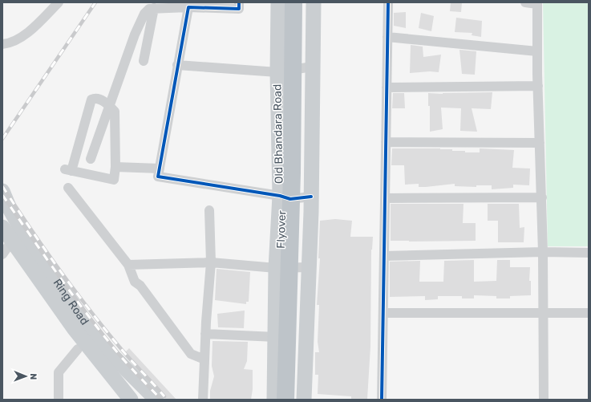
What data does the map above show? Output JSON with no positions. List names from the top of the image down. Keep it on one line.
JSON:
{"streets":{"highway":["Flyover"],"main road":["Old Bhandara Road","Ring Road"]},"north":"right"}
